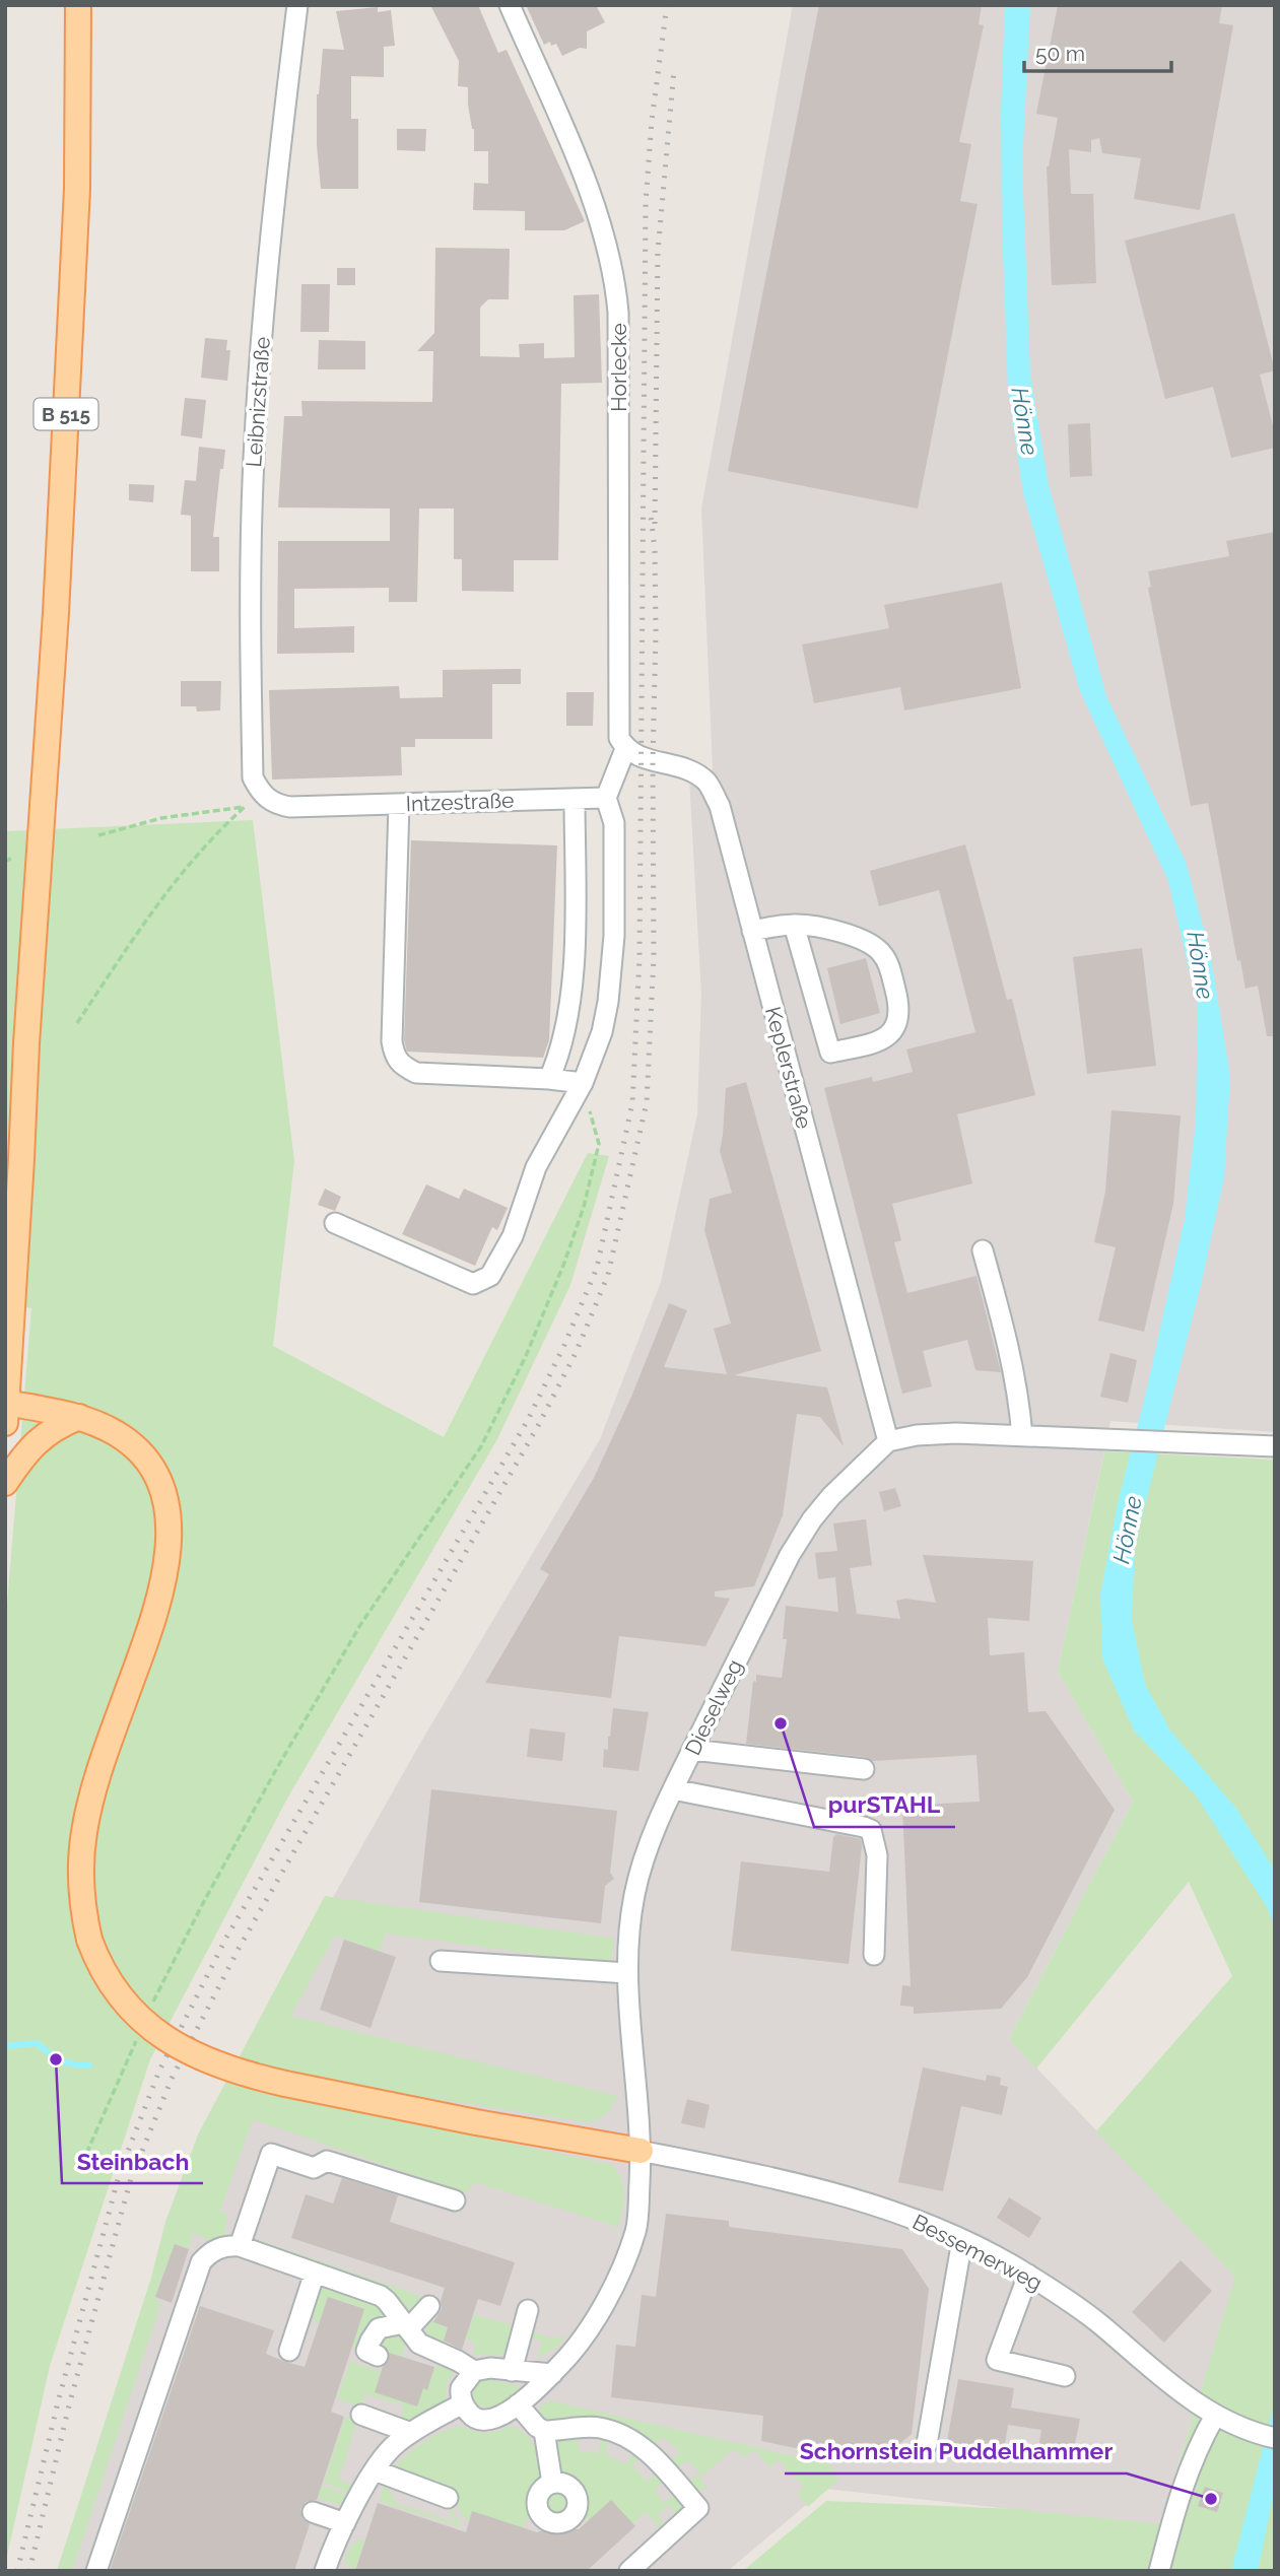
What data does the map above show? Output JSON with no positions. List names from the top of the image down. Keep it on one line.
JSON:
{"streets":{"main road":["B 515"],"street":["Horlecke","Leibnizstraße","Intzestraße","Keplerstraße","Dieselweg","Bessemerweg"]},"crossings":[["Horlecke","Keplerstraße"],["Leibnizstraße","Intzestraße"],["Keplerstraße","Dieselweg"],["Dieselweg","Bessemerweg"]],"water":["Hönne"],"places":["purSTAHL","Steinbach","Schornstein Puddelhammer"],"scale_bar":"50 m"}
